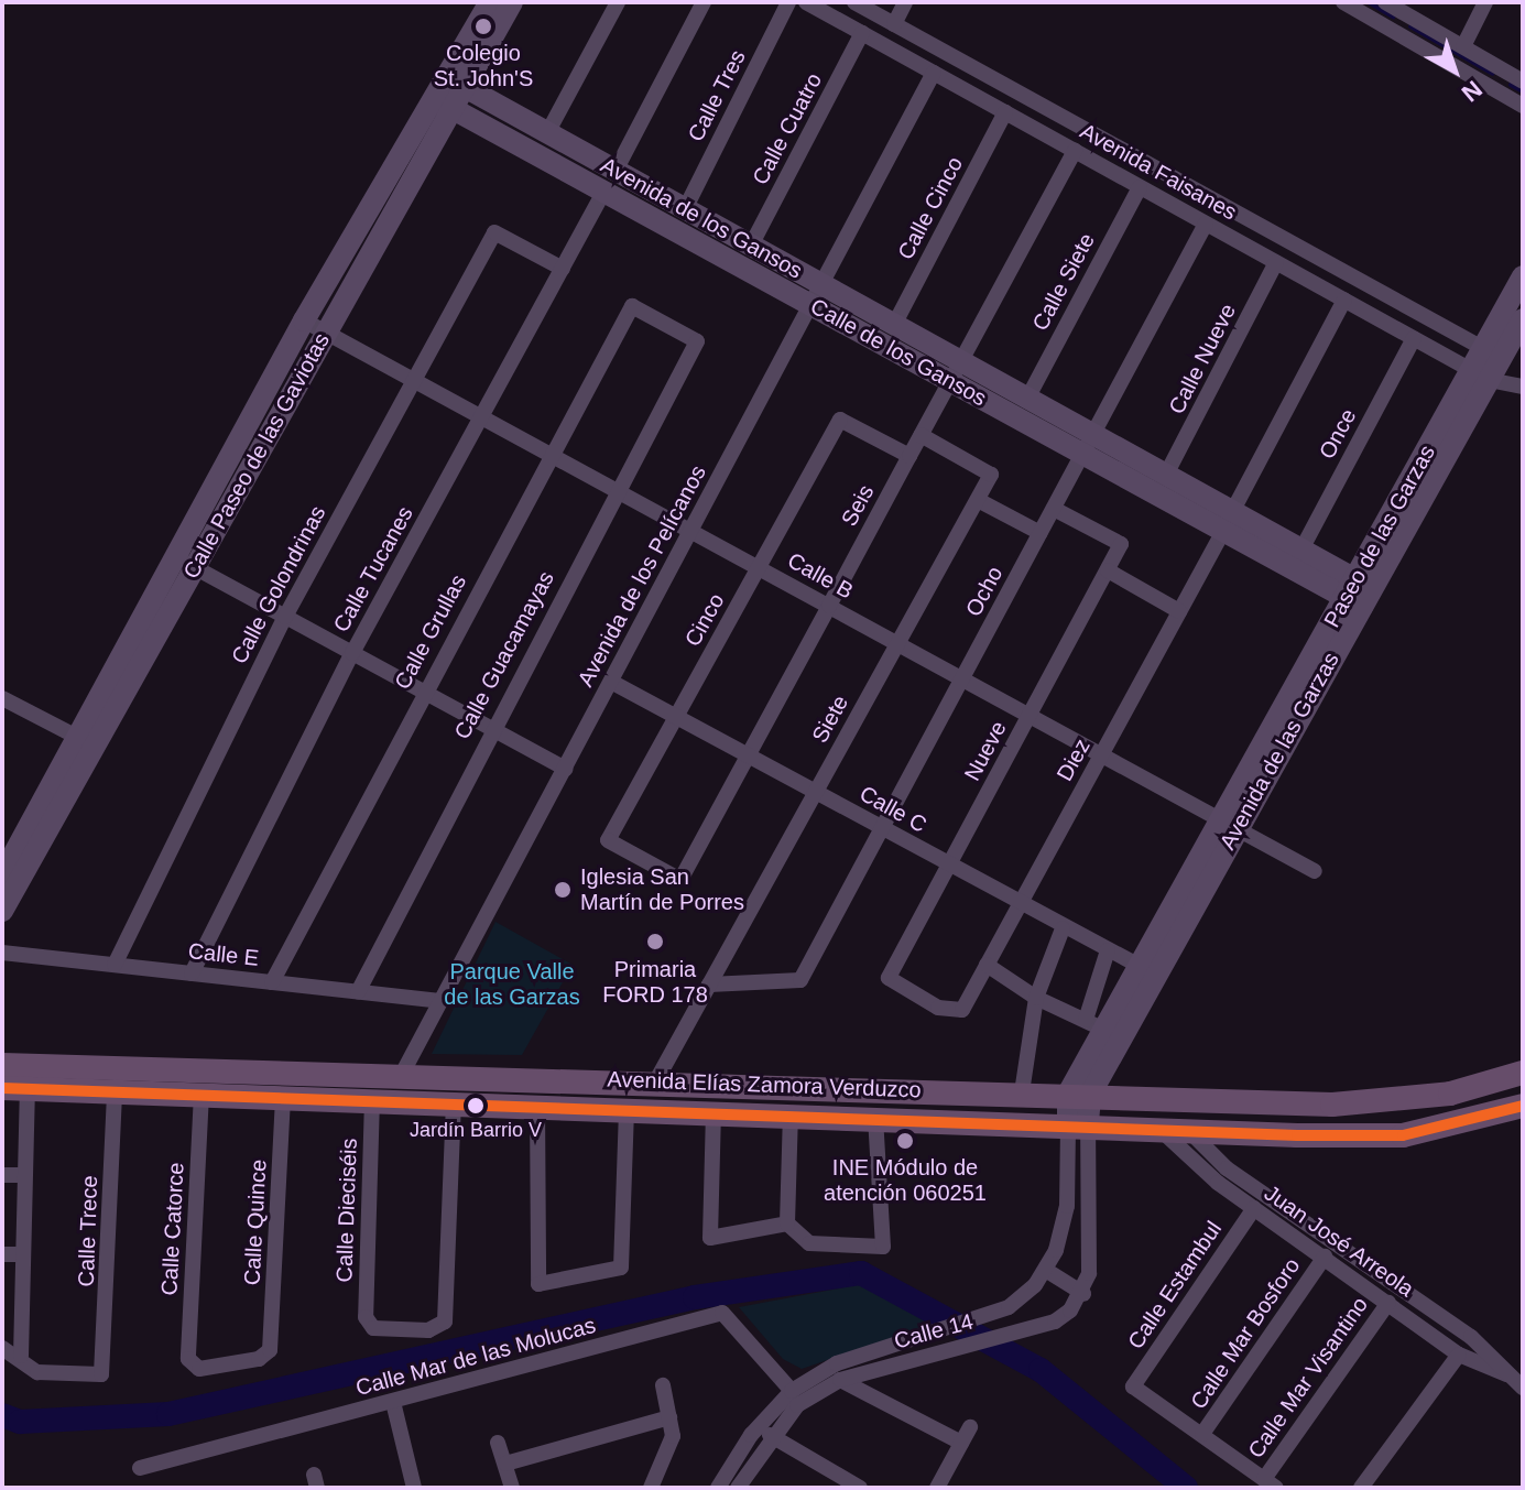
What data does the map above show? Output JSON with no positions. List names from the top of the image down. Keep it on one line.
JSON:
{"streets":{"main road":["Avenida de los Gansos","Calle de los Gansos","Calle Paseo de las Gaviotas","Avenida de las Garzas","Avenida Elías Zamora Verduzco"],"street":["Calle Tres","Calle Cuatro","Avenida Faisanes","Calle Cinco","Calle Siete","Calle Nueve","Once","Seis","Calle Tucanes","Avenida de los Pelícanos","Calle B","Calle Golondrinas","Ocho","Cinco","Calle Grullas","Calle Guacamayas","Siete","Nueve","Diez","Calle C","Calle E","Calle Dieciséis","Calle Quince","Calle Catorce","Calle Trece","Juan José Arreola","Calle Estambul","Calle 14","Calle Mar Bosforo","Calle Mar de las Molucas","Calle Mar Visantino"]},"crossings":[["Calle Tres","Avenida de los Gansos"],["Calle Cuatro","Avenida Faisanes"],["Calle Cuatro","Avenida de los Gansos"],["Avenida Faisanes","Calle Cinco"],["Avenida Faisanes","Calle Siete"],["Avenida Faisanes","Calle Nueve"],["Avenida Faisanes","Once"],["Avenida Faisanes","Seis"],["Avenida Faisanes","Avenida de los Pelícanos"],["Avenida Faisanes","Ocho"],["Avenida Faisanes","Avenida de las Garzas"],["Avenida Faisanes","Diez"],["Calle Cinco","Avenida de los Gansos"],["Avenida de los Gansos","Calle Siete"],["Avenida de los Gansos","Calle de los Gansos"],["Avenida de los Gansos","Calle Nueve"],["Avenida de los Gansos","Once"],["Avenida de los Gansos","Calle Paseo de las Gaviotas"],["Avenida de los Gansos","Seis"],["Avenida de los Gansos","Avenida de los Pelícanos"],["Avenida de los Gansos","Ocho"],["Avenida de los Gansos","Avenida de las Garzas"],["Avenida de los Gansos","Diez"],["Calle de los Gansos","Calle Paseo de las Gaviotas"],["Calle de los Gansos","Seis"],["Calle de los Gansos","Calle Tucanes"],["Calle de los Gansos","Avenida de los Pelícanos"],["Calle de los Gansos","Ocho"],["Calle de los Gansos","Avenida de las Garzas"],["Calle de los Gansos","Diez"],["Calle Paseo de las Gaviotas","Calle B"],["Seis","Calle B"],["Seis","Cinco"],["Seis","Siete"],["Seis","Calle C"],["Calle Tucanes","Calle B"],["Calle Tucanes","Calle Golondrinas"],["Calle Tucanes","Calle E"],["Avenida de los Pelícanos","Calle B"],["Avenida de los Pelícanos","Calle C"],["Avenida de los Pelícanos","Calle E"],["Avenida de los Pelícanos","Avenida Elías Zamora Verduzco"],["Avenida de los Pelícanos","Calle Dieciséis"],["Calle B","Calle Golondrinas"],["Calle B","Ocho"],["Calle B","Cinco"],["Calle B","Calle Grullas"],["Calle B","Calle Guacamayas"],["Calle B","Siete"],["Calle B","Nueve"],["Calle B","Avenida de las Garzas"],["Calle B","Diez"],["Calle Golondrinas","Calle E"],["Ocho","Siete"],["Ocho","Nueve"],["Ocho","Calle C"],["Cinco","Calle C"],["Calle Grullas","Calle Guacamayas"],["Calle Grullas","Calle E"],["Calle Guacamayas","Calle E"],["Siete","Calle C"],["Siete","Avenida Elías Zamora Verduzco"],["Nueve","Diez"],["Nueve","Calle C"],["Avenida de las Garzas","Calle C"],["Avenida de las Garzas","Avenida Elías Zamora Verduzco"],["Diez","Calle C"],["Avenida Elías Zamora Verduzco","Calle Dieciséis"],["Avenida Elías Zamora Verduzco","Calle Quince"],["Avenida Elías Zamora Verduzco","Calle Catorce"],["Avenida Elías Zamora Verduzco","Calle Trece"],["Avenida Elías Zamora Verduzco","Juan José Arreola"],["Avenida Elías Zamora Verduzco","Calle 14"],["Avenida Elías Zamora Verduzco","Calle Mar de las Molucas"],["Calle Dieciséis","Calle Mar de las Molucas"],["Calle Quince","Calle Catorce"],["Juan José Arreola","Calle Estambul"],["Juan José Arreola","Calle Mar Bosforo"],["Juan José Arreola","Calle Mar Visantino"],["Calle Estambul","Calle Mar Bosforo"],["Calle 14","Calle Mar de las Molucas"]],"parks":["Parque Valle de las Garzas"],"places":["Colegio St. John'S","Iglesia San Martín de Porres","Primaria FORD 178","Jardín Barrio V","INE Módulo de atención 060251"],"north":"bottom right"}
